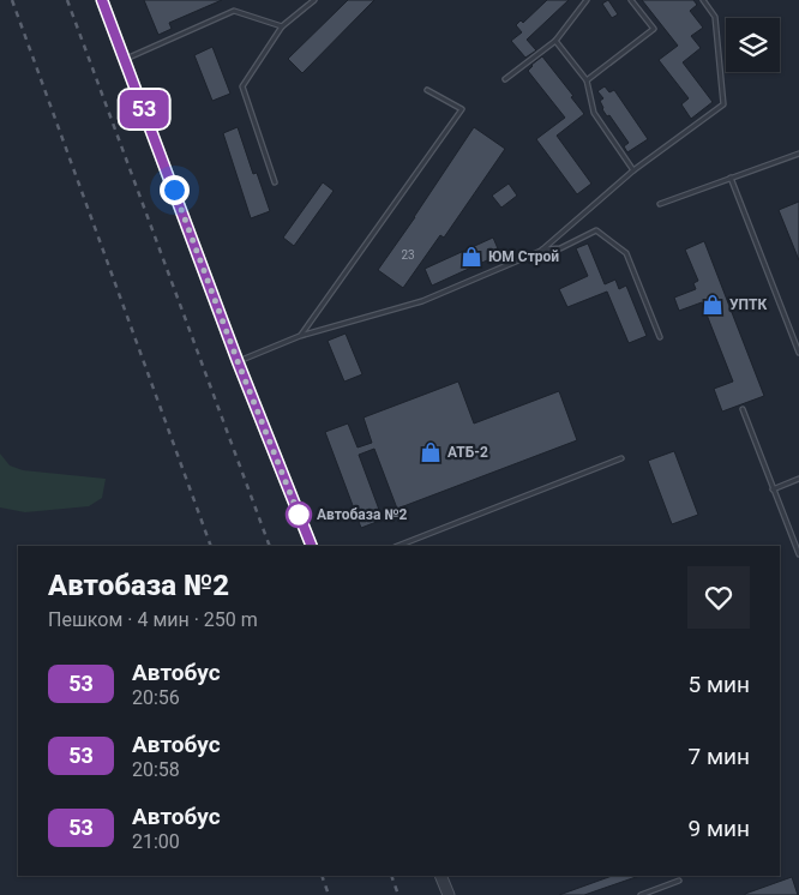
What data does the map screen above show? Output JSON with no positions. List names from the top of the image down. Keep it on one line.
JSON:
{"places":{"shop":["ЮМ Строй","УПТК","АТБ-2"],"other":["Автобаза №2"]},"lines":["bus line 53"],"house_numbers":["23"],"page":{"on_map":"53","heading":["Автобаза №2","Пешком · 4 мин · 250 m"],"list":[{"mark":"53","name":"Автобус","note":"20:56","value":"5 мин"},{"mark":"53","name":"Автобус","note":"20:58","value":"7 мин"},{"mark":"53","name":"Автобус","note":"21:00","value":"9 мин"}]}}
